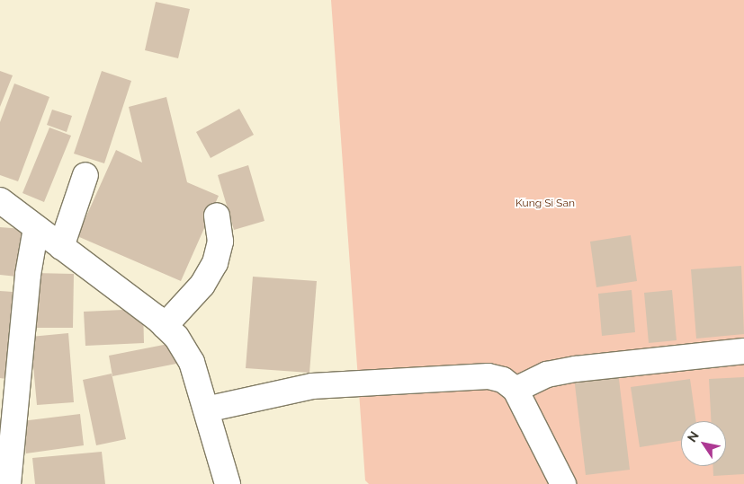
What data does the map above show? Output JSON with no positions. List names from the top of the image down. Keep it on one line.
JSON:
{"parks":["Kung Si San"],"north":"top left"}
